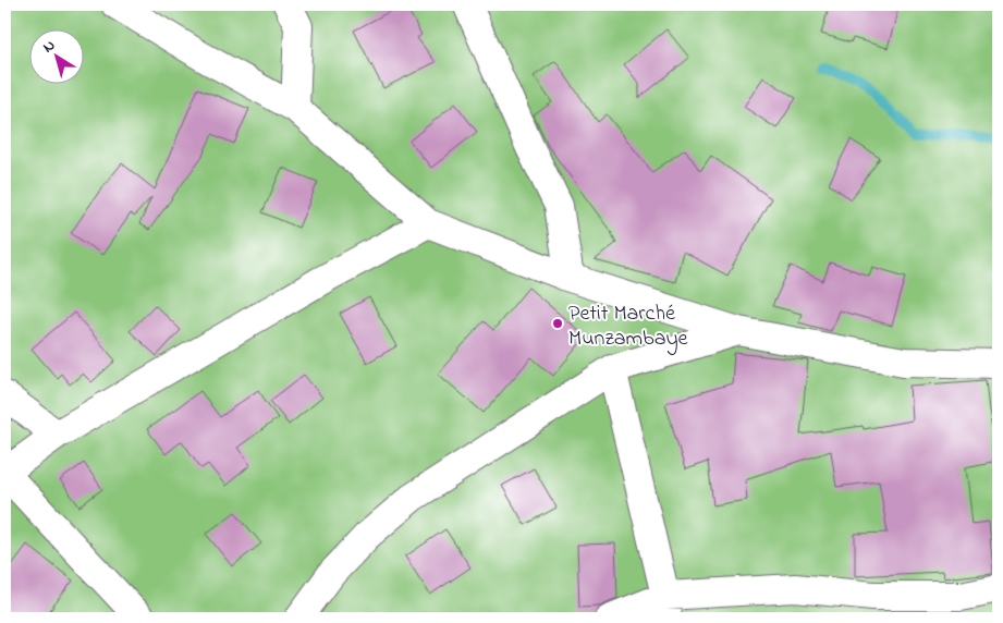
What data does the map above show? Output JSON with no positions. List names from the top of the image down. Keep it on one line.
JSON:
{"places":["Petit Marché Munzambaye"],"north":"top left"}
